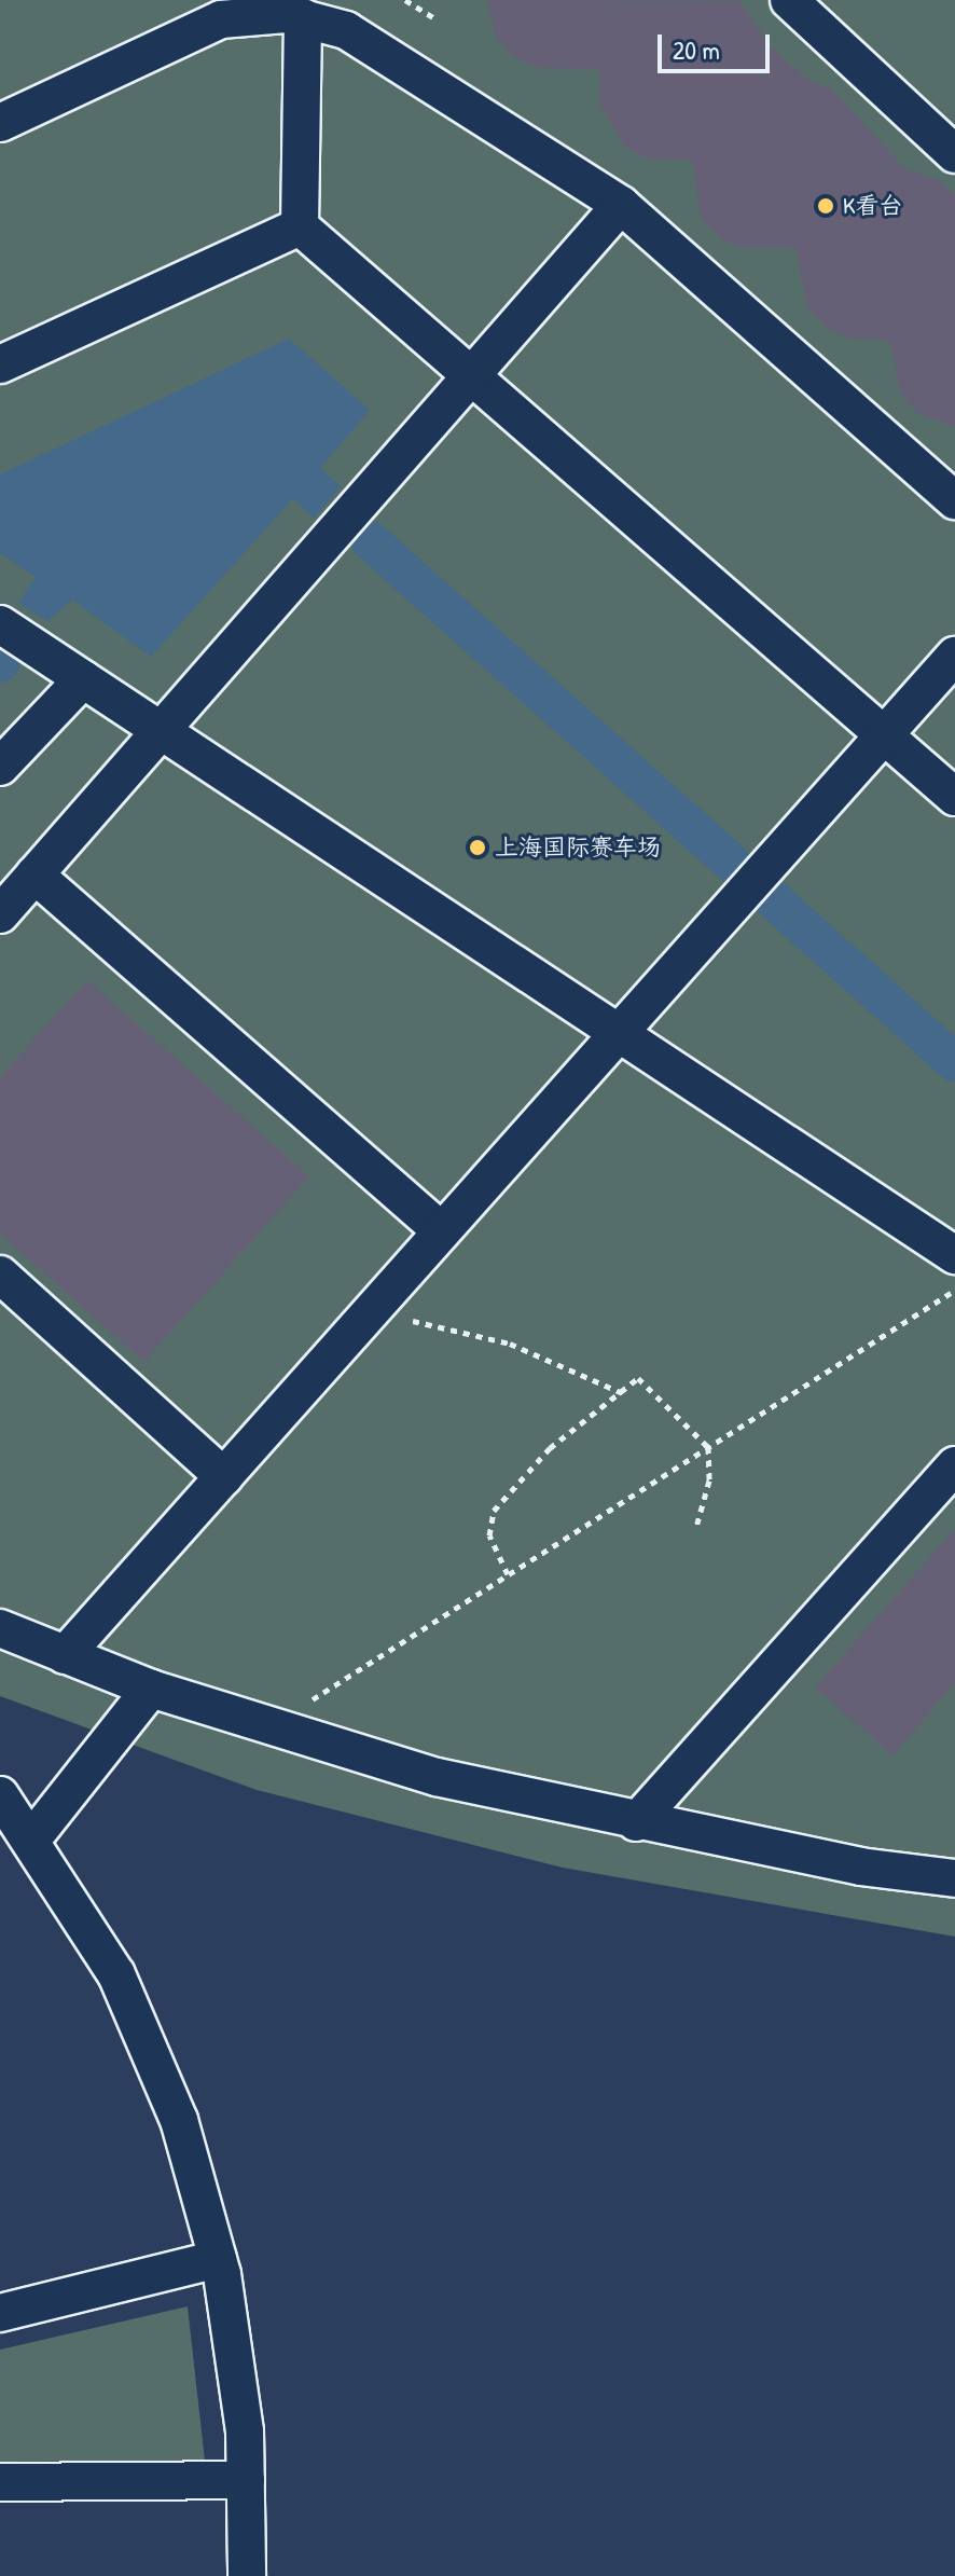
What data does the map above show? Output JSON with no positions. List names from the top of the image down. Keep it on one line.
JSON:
{"places":["K看台","上海国际赛车场"],"scale_bar":"20 m"}
